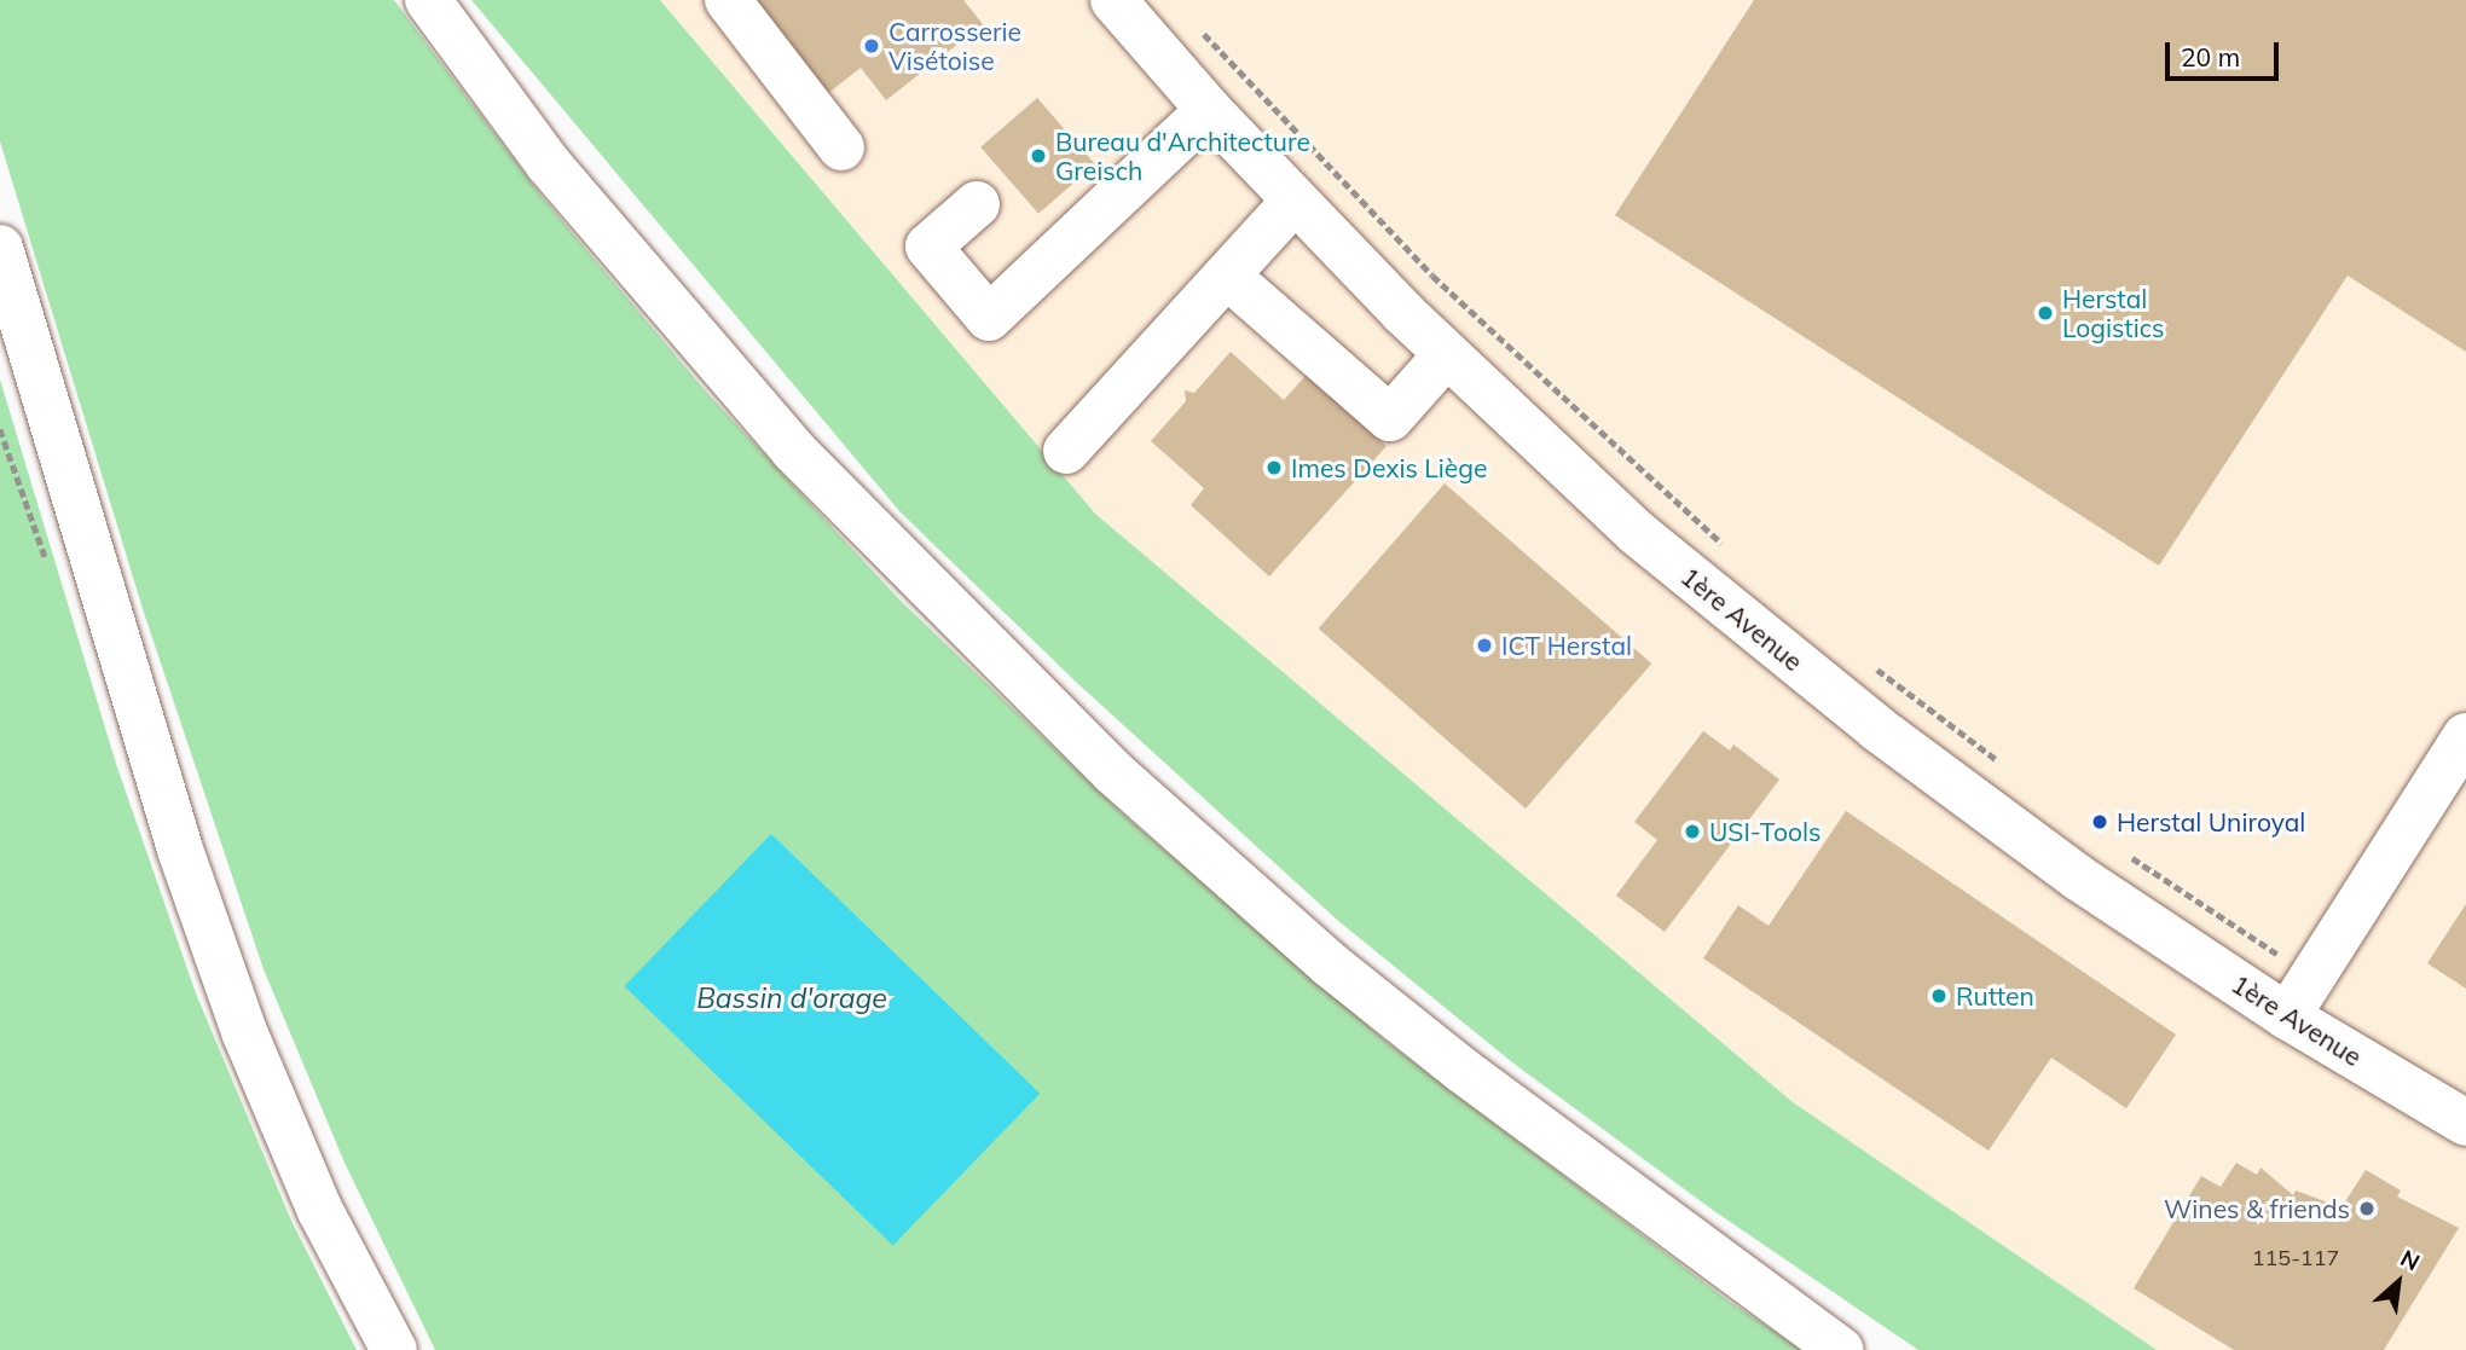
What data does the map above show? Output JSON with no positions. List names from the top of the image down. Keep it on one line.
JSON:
{"streets":{"street":["1ère Avenue"]},"water":["Bassin d'orage"],"places":["Carrosserie Visétoise","Bureau d'Architecture Greisch","Herstal Logistics","Imes Dexis Liège","ICT Herstal","Herstal Uniroyal","USI-Tools","Rutten","Wines & friends"],"house_numbers":["115-117"],"scale_bar":"20 m","north":"top right"}
